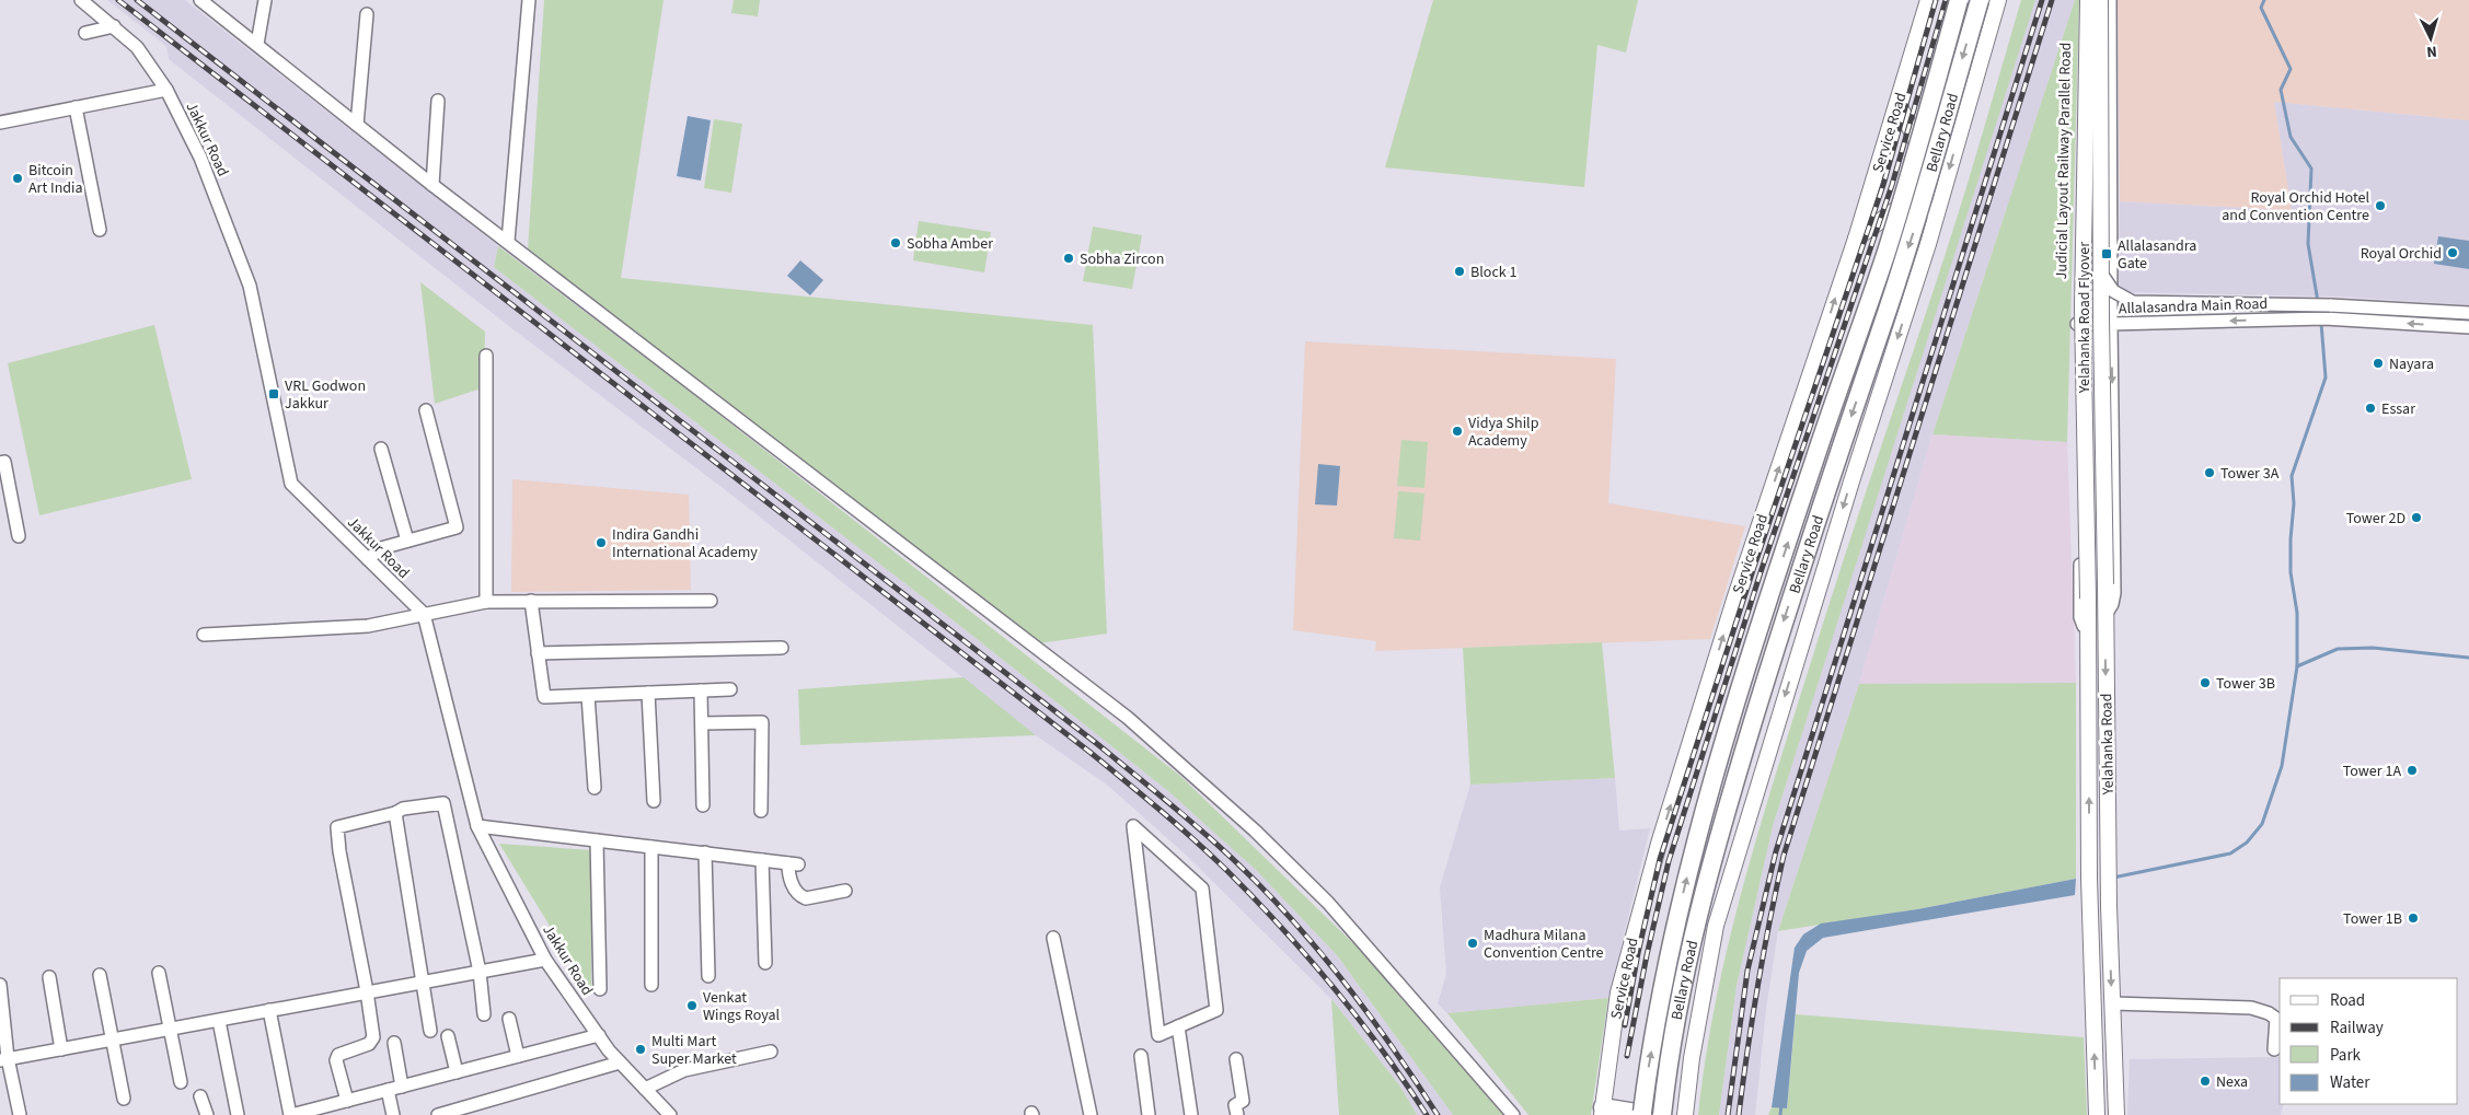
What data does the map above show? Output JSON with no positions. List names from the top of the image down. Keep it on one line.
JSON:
{"streets":{"highway":["Bellary Road"],"main road":["Service Road","Yelahanka Road Flyover","Yelahanka Road"],"street":["Jakkur Road","Judicial Layout Railway Parallel Road","Allalasandra Main Road"]},"crossings":[["Judicial Layout Railway Parallel Road","Yelahanka Road Flyover"],["Judicial Layout Railway Parallel Road","Yelahanka Road"],["Allalasandra Main Road","Yelahanka Road Flyover"],["Allalasandra Main Road","Yelahanka Road"],["Yelahanka Road Flyover","Yelahanka Road"]],"places":{"other":["Bitcoin Art India","Royal Orchid Hotel and Convention Centre","Sobha Amber","Royal Orchid","Sobha Zircon","Block 1","Nayara","Essar","Vidya Shilp Academy","Tower 3A","Tower 2D","Indira Gandhi International Academy","Tower 3B","Tower 1A","Tower 1B","Madhura Milana Convention Centre","Venkat Wings Royal","Multi Mart Super Market","Nexa"],"transit":["Allalasandra Gate","VRL Godwon Jakkur"]},"legend":["Road","Railway","Park","Water"],"north":"bottom"}
